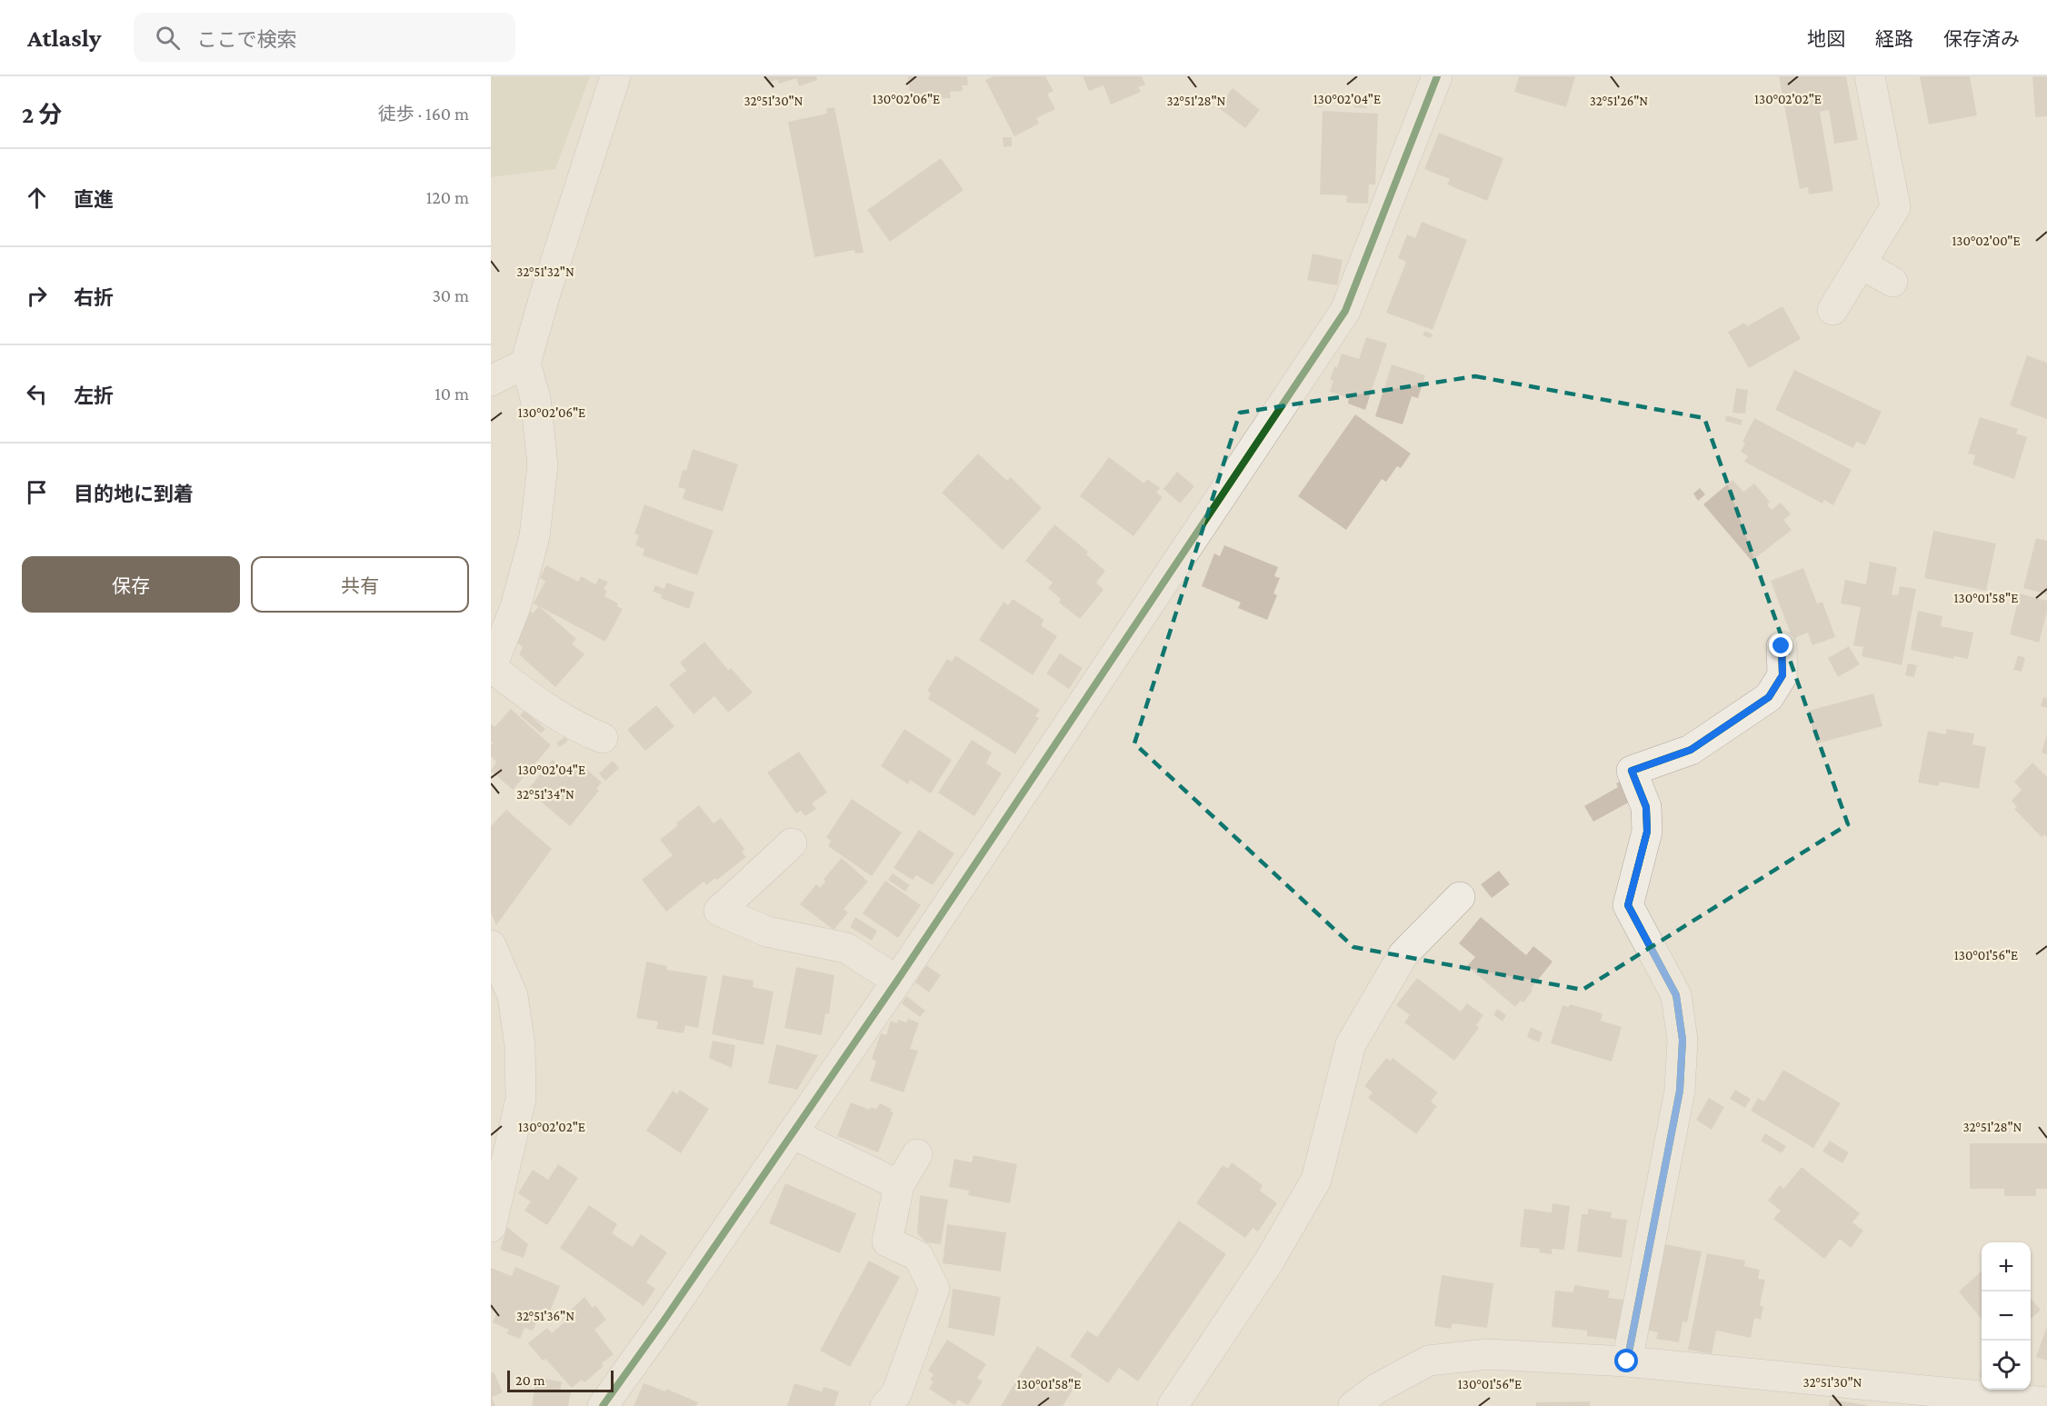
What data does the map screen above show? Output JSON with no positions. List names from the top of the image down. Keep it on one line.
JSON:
{"scale_bar":"20 m","page":{"header":"Atlasly","search":"ここで検索","nav":["地図","経路","保存済み"],"heading":["2 分","徒歩 · 160 m"],"list":[["直進","120 m"],["右折","30 m"],["左折","10 m"],"目的地に到着"],"buttons":["保存","共有"],"map_buttons":["+","−"],"scale":"20 m"},"coordinates":["130°02'06\"E","130°02'04\"E","130°02'02\"E","32°51'30\"N","32°51'28\"N","32°51'26\"N","130°02'00\"E","32°51'32\"N","130°01'58\"E","32°51'34\"N","130°01'56\"E","32°51'36\"N"]}
